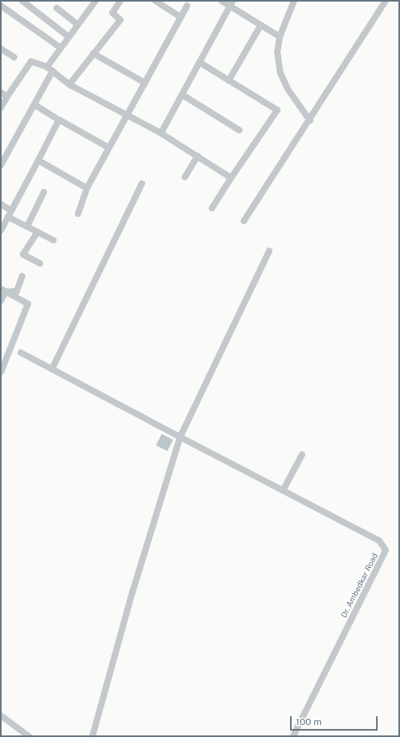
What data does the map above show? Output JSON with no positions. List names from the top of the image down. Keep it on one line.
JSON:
{"streets":{"street":["Dr. Ambedkar Road"]},"scale_bar":"100 m"}
